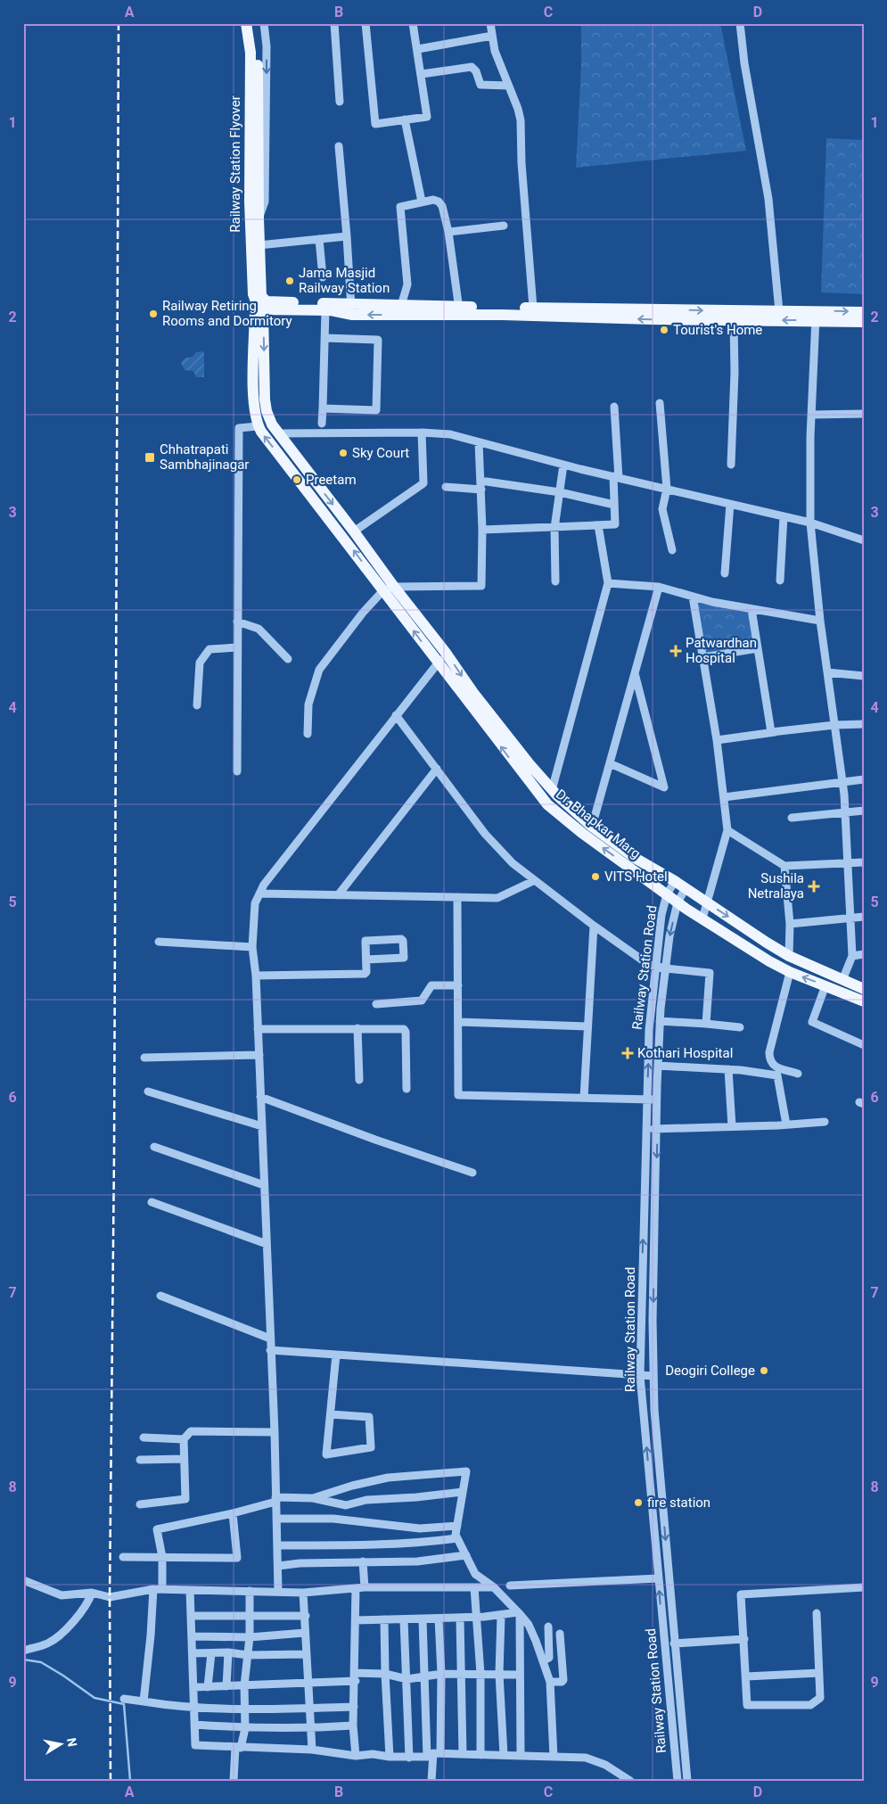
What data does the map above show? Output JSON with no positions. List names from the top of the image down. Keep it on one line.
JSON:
{"streets":{"main road":["Railway Station Flyover","Dr. Bhapkar Marg"],"street":["Railway Station Road"]},"crossings":[["Dr. Bhapkar Marg","Railway Station Road"]],"places":{"other":["Jama Masjid Railway Station","Railway Retiring Rooms and Dormitory","Tourist's Home","Sky Court","Preetam","VITS Hotel","Deogiri College","fire station"],"transit":["Chhatrapati Sambhajinagar"],"health":["Patwardhan Hospital","Sushila Netralaya","Kothari Hospital"]},"north":"right","grid":{"columns":["A","B","C","D"],"rows":["1","2","3","4","5","6","7","8","9"]}}
